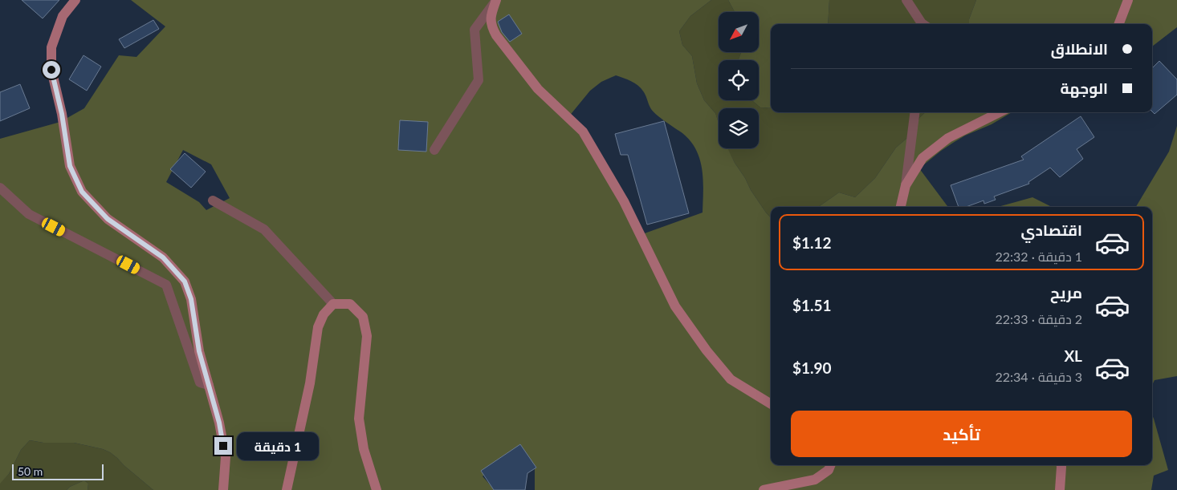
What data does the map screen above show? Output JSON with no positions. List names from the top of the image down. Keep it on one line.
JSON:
{"scale_bar":"50 m","north":"bottom left","page":{"banner":["الانطلاق","الوجهة"],"list":[{"name":"اقتصادي","note":"1 دقيقة · 22:32","value":"$1.12"},{"name":"مريح","note":"2 دقيقة · 22:33","value":"$1.51"},{"name":"XL","note":"3 دقيقة · 22:34","value":"$1.90"}],"buttons":"تأكيد","bubble":"1 دقيقة","scale":"50 m"}}
